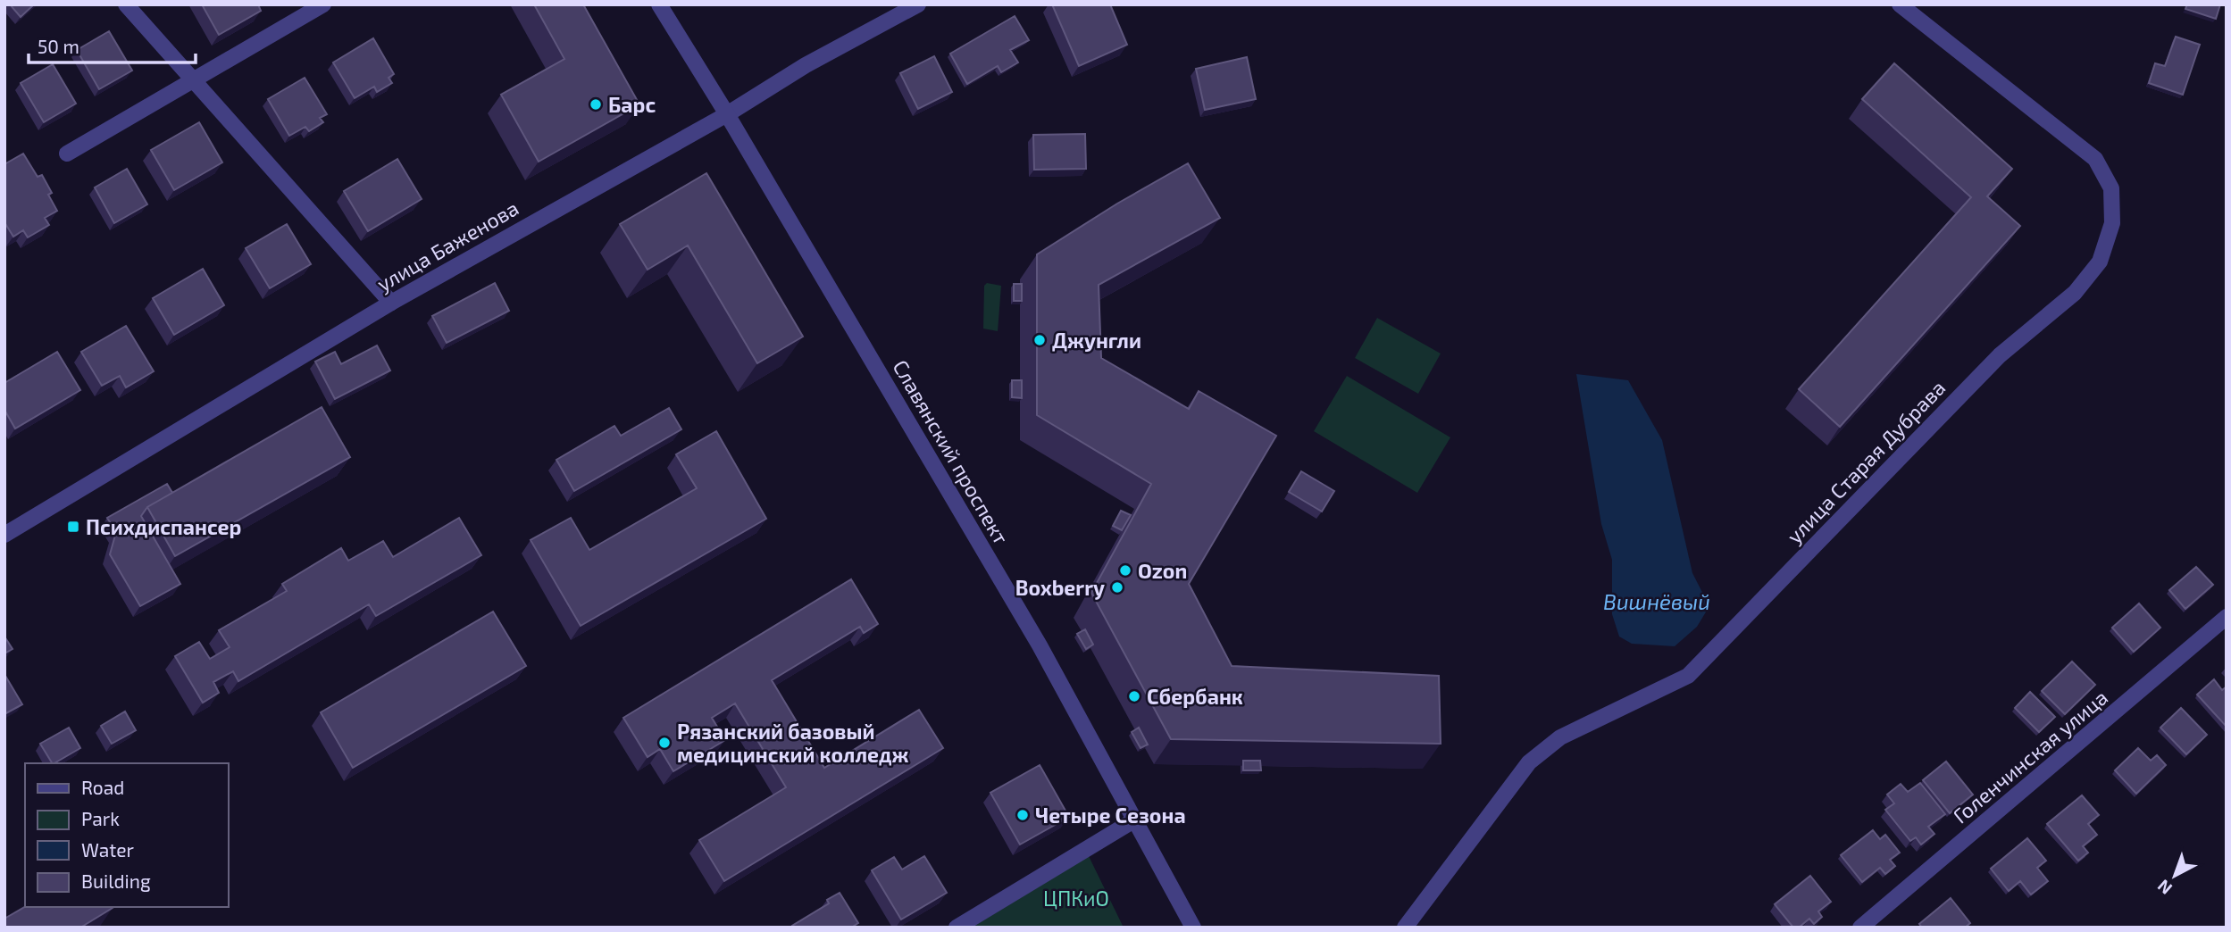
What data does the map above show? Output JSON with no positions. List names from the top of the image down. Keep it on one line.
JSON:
{"streets":{"street":["улица Баженова","Славянский проспект","улица Старая Дубрава","Голенчинская улица"]},"crossings":[["улица Баженова","Славянский проспект"]],"water":["Вишнёвый"],"parks":["ЦПКиО"],"places":{"other":["Барс","Джунгли","Ozon","Boxberry","Сбербанк","Рязанский базовый медицинский колледж","Четыре Сезона"],"transit":["Психдиспансер"]},"legend":["Road","Park","Water","Building"],"scale_bar":"50 m","north":"bottom left"}
